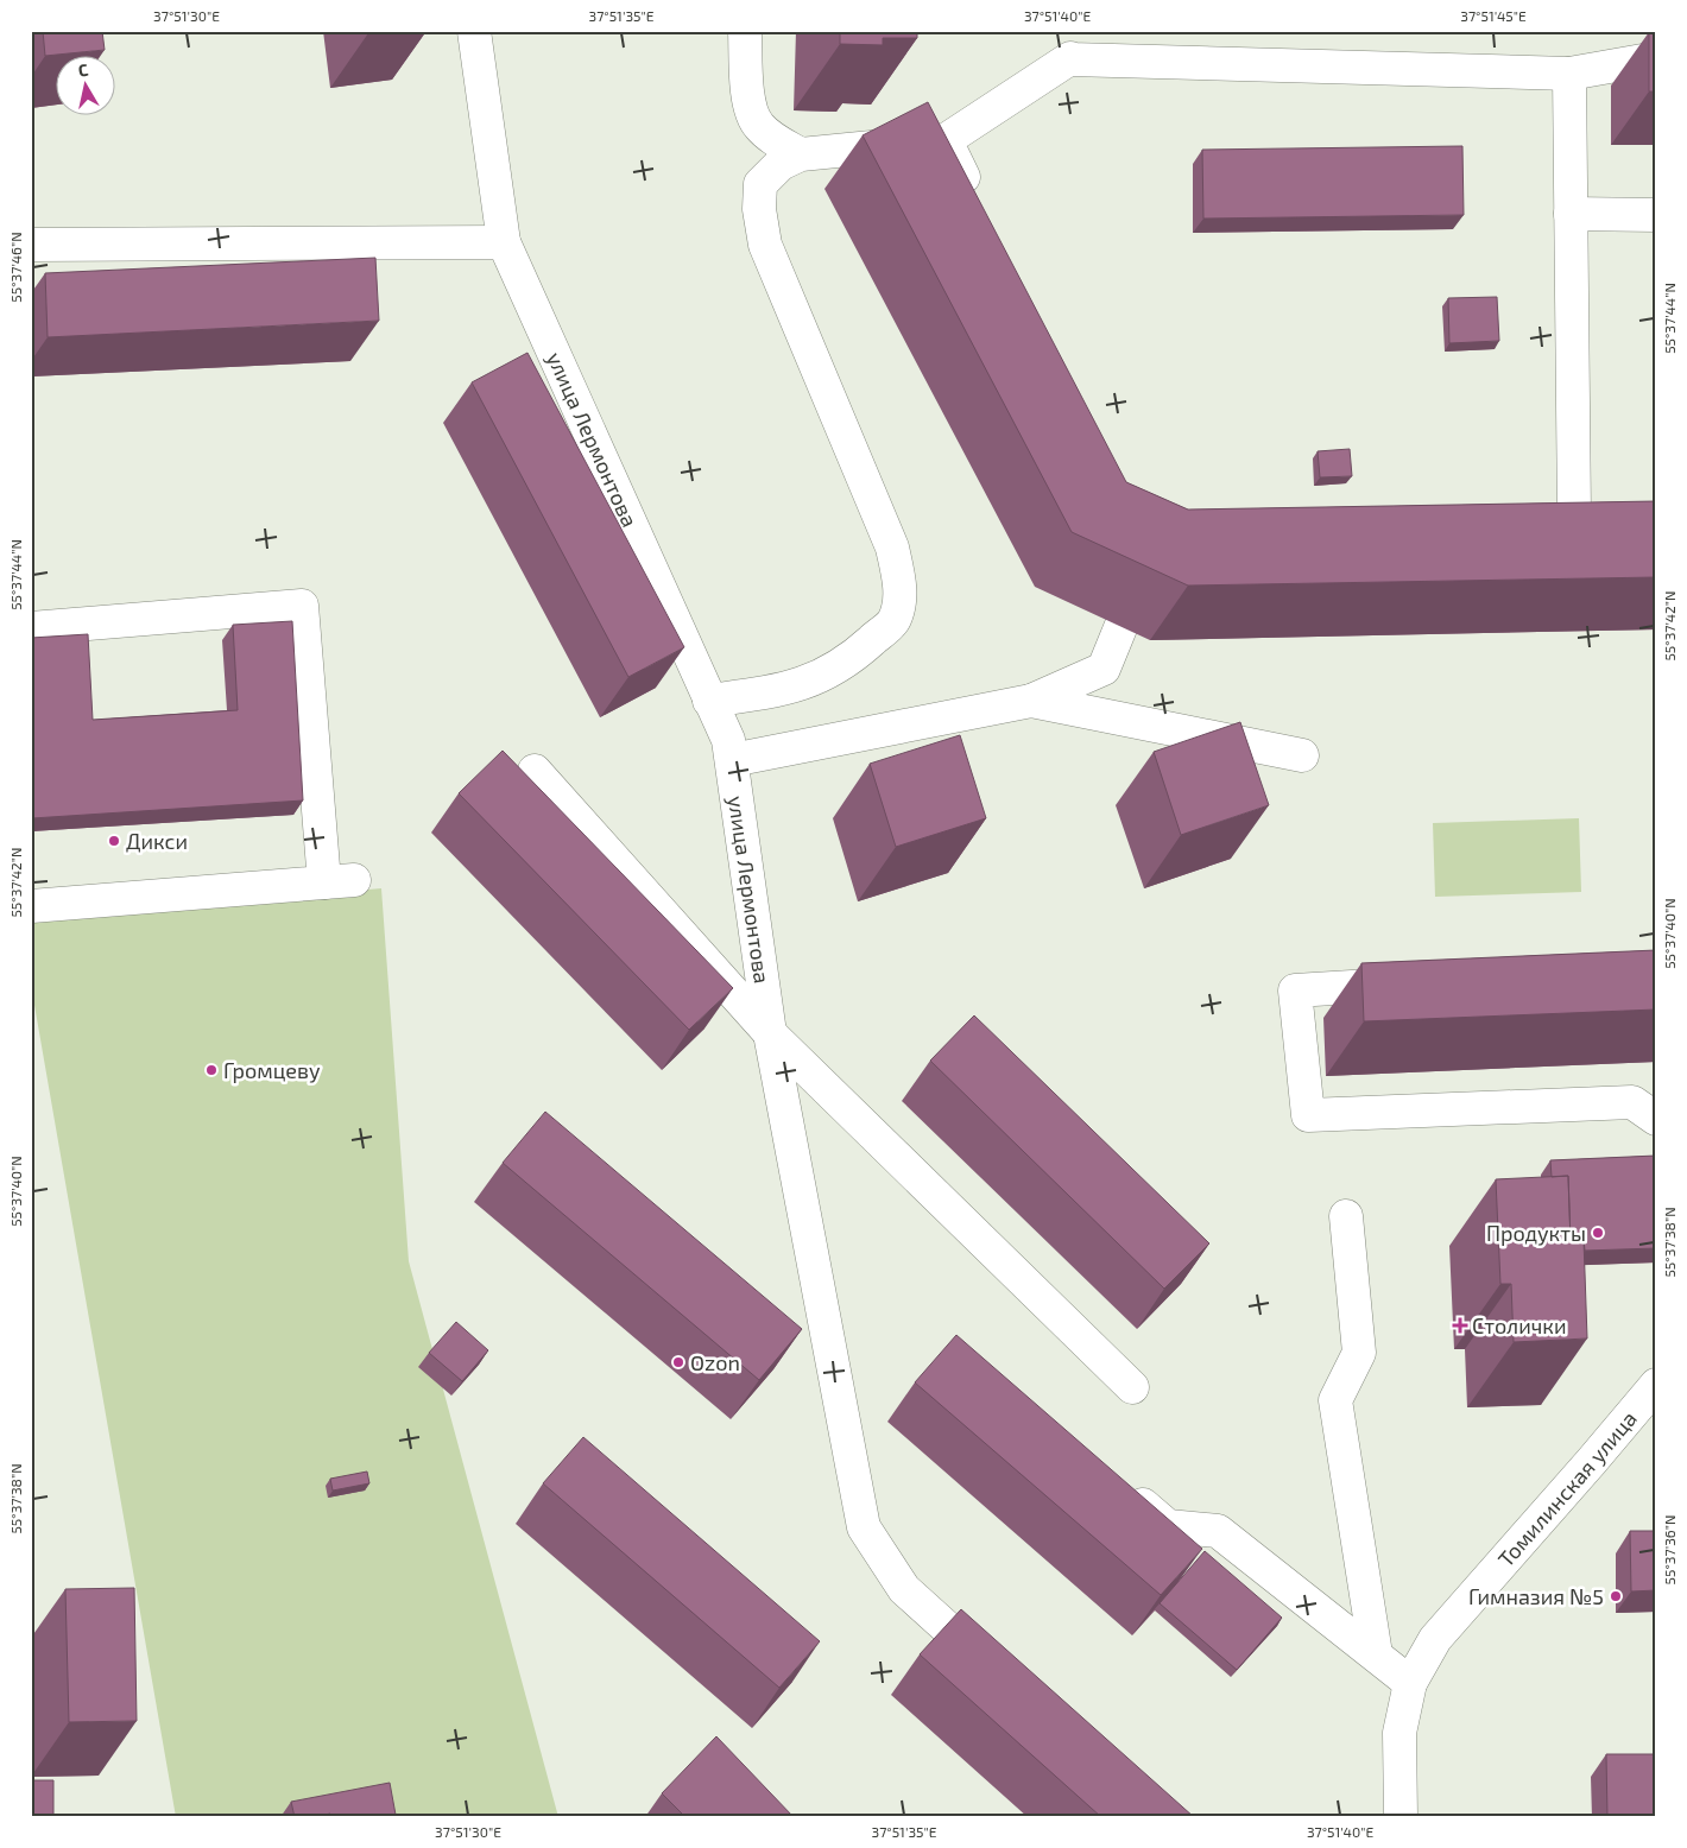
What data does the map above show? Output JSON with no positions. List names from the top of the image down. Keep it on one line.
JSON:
{"streets":{"street":["улица Лермонтова","Томилинская улица"]},"places":{"other":["Дикси","Громцеву","Продукты","Ozon","Гимназия №5"],"health":["Столички"]},"north":"top","coordinates":["37°51'30\"E","37°51'35\"E","37°51'40\"E","37°51'45\"E","55°37'46\"N","55°37'44\"N","55°37'42\"N","55°37'40\"N","55°37'38\"N","55°37'36\"N"]}
